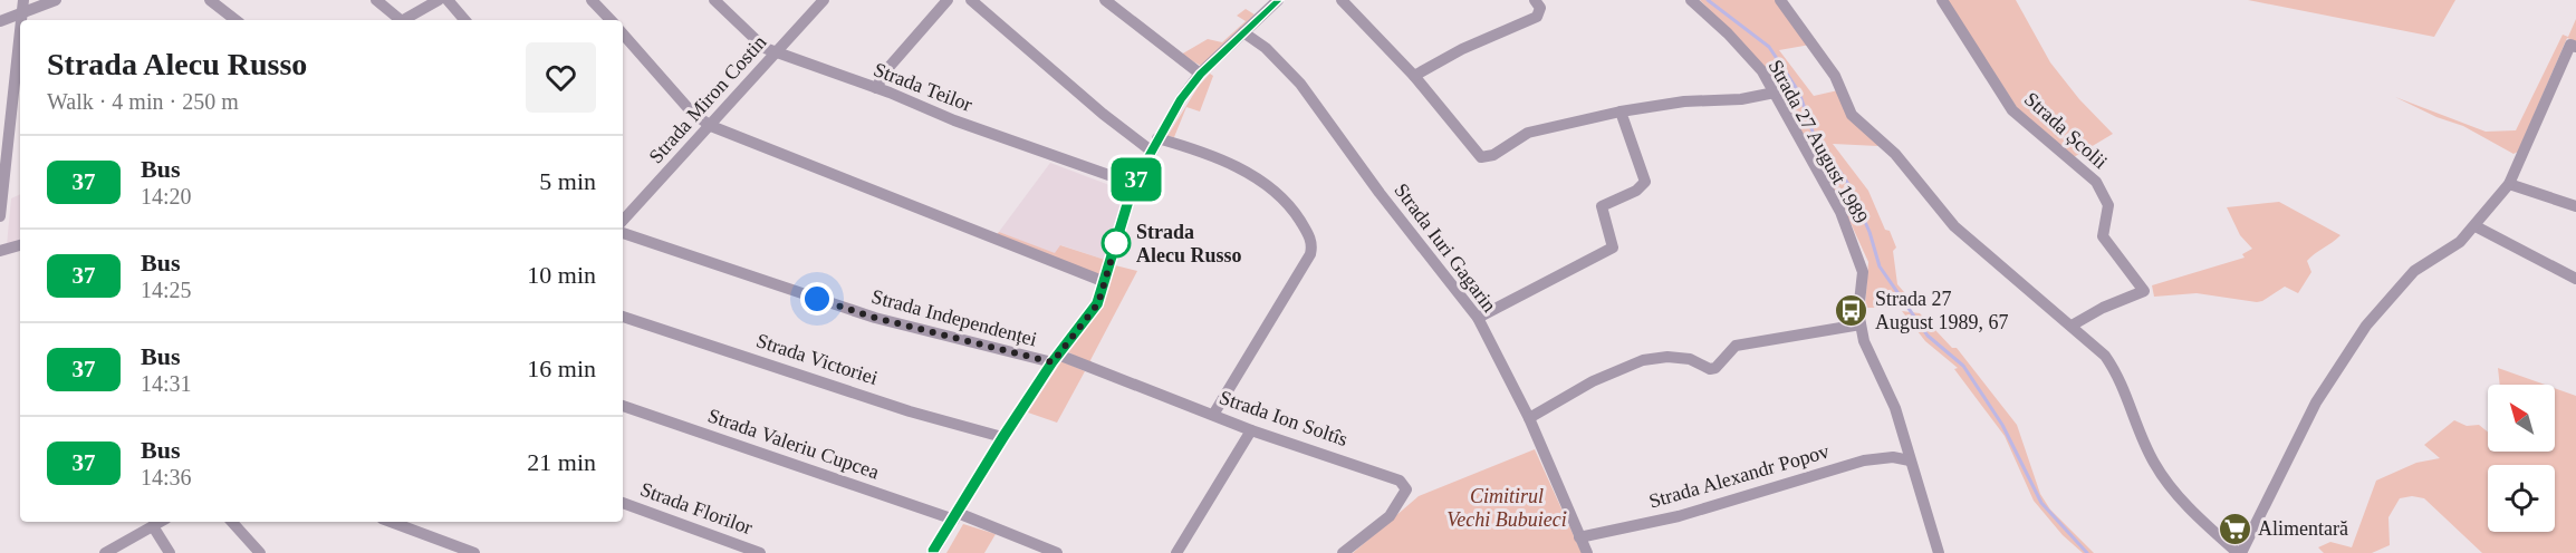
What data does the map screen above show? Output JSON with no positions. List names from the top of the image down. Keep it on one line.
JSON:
{"streets":{"street":["Strada Teilor","Strada Miron Costin","Strada Școlii","Strada 27 August 1989","Strada Iuri Gagarin","Strada Independenței","Strada Victoriei","Strada Ion Soltîs","Strada Valeriu Cupcea","Strada Alexandr Popov","Strada Florilor"]},"crossings":[["Strada Teilor","Strada Miron Costin"],["Strada 27 August 1989","Strada Alexandr Popov"],["Strada Iuri Gagarin","Strada Alexandr Popov"],["Strada Independenței","Strada Ion Soltîs"]],"parks":["Cimitirul Vechi Bubuieci"],"places":{"other":["Strada Alecu Russo"],"bus stop":["Strada 27 August 1989, 67"],"supermarket":["Alimentară"]},"lines":["bus line 37"],"north":"top left","page":{"on_map":"37","heading":["Strada Alecu Russo","Walk · 4 min · 250 m"],"list":[{"mark":"37","name":"Bus","note":"14:20","value":"5 min"},{"mark":"37","name":"Bus","note":"14:25","value":"10 min"},{"mark":"37","name":"Bus","note":"14:31","value":"16 min"},{"mark":"37","name":"Bus","note":"14:36","value":"21 min"}]}}
